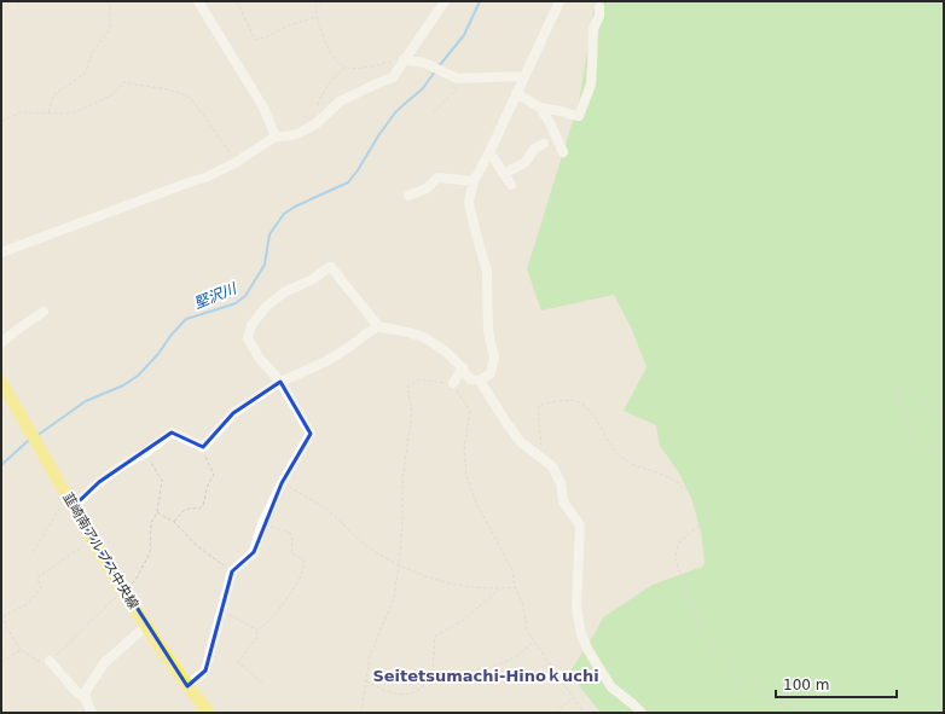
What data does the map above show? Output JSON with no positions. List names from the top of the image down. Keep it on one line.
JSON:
{"streets":{"main road":["韮崎南アルプス中央線"]},"districts":["Seitetsumachi-Hinoｋuchi"],"water":["堅沢川"],"scale_bar":"100 m"}
